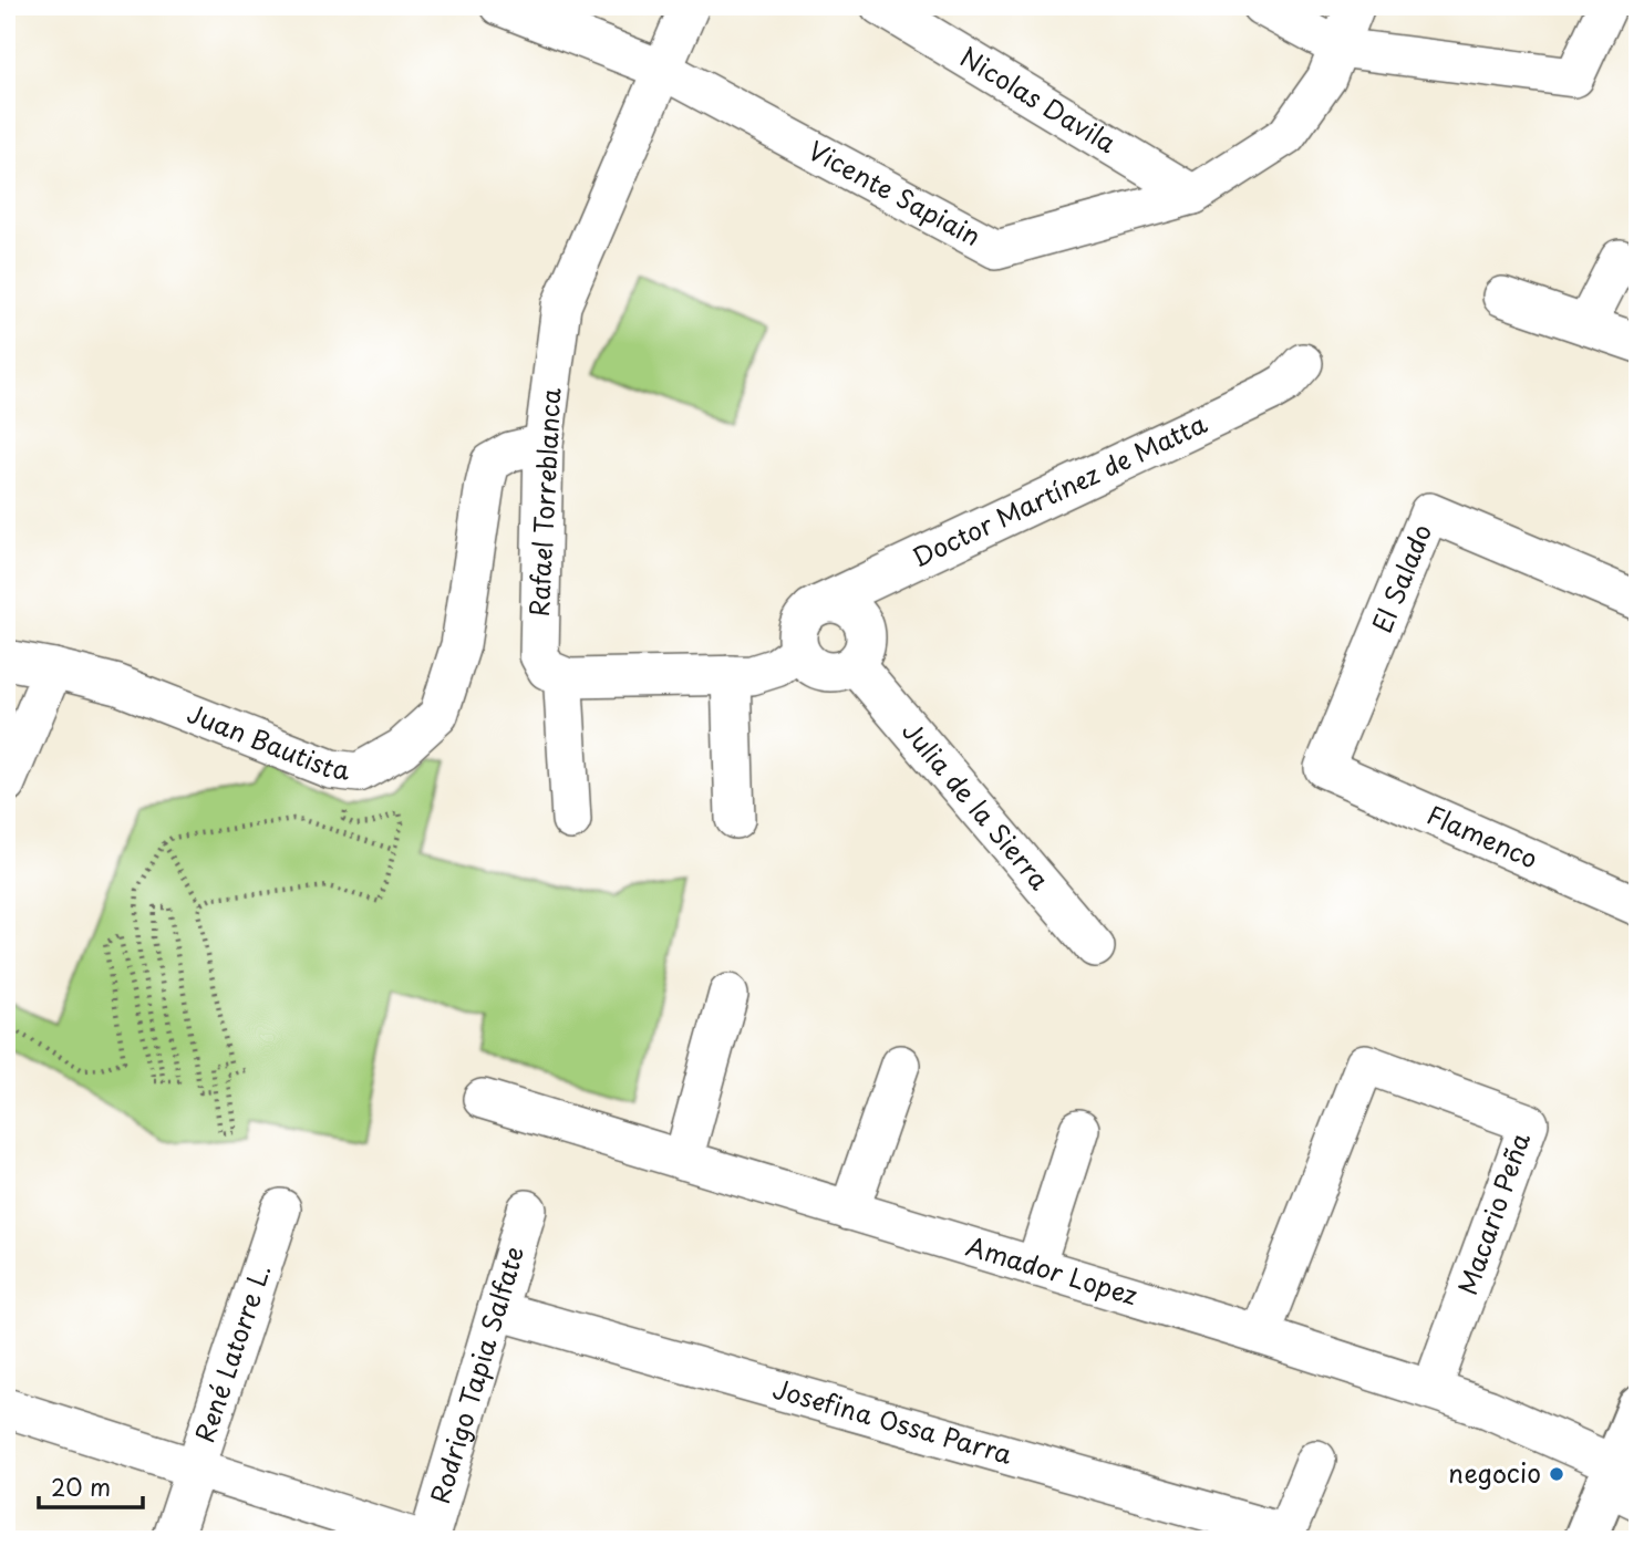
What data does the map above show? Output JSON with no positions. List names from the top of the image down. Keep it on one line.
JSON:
{"streets":{"street":["Nicolas Davila","Vicente Sapiain","Doctor Martínez de Matta","Rafael Torreblanca","El Salado","Juan Bautista","Julia de la Sierra","Flamenco","Macario Peña","Amador Lopez","René Latorre L.","Rodrigo Tapia Salfate","Josefina Ossa Parra"]},"crossings":[["Nicolas Davila","Vicente Sapiain"],["Vicente Sapiain","Rafael Torreblanca"],["Doctor Martínez de Matta","Julia de la Sierra"],["Rafael Torreblanca","Juan Bautista"],["El Salado","Flamenco"],["Macario Peña","Amador Lopez"],["Rodrigo Tapia Salfate","Josefina Ossa Parra"]],"places":["negocio"],"scale_bar":"20 m"}
